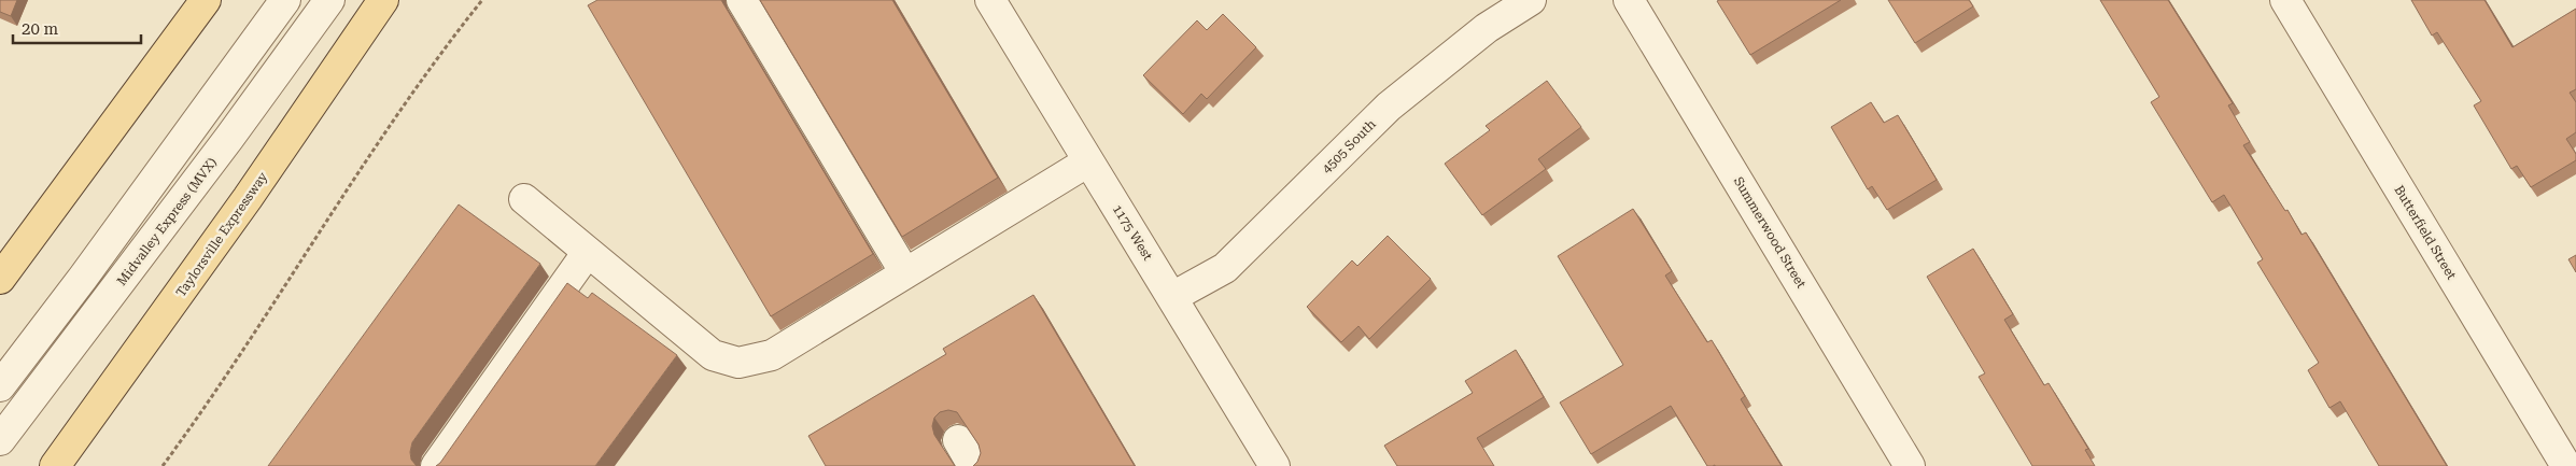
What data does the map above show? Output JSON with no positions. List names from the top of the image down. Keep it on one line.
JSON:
{"streets":{"main road":["Taylorsville Expressway"],"street":["4505 South","Midvalley Express (MVX)","1175 West","Summerwood Street","Butterfield Street"]},"crossings":[["4505 South","1175 West"]],"scale_bar":"20 m"}
